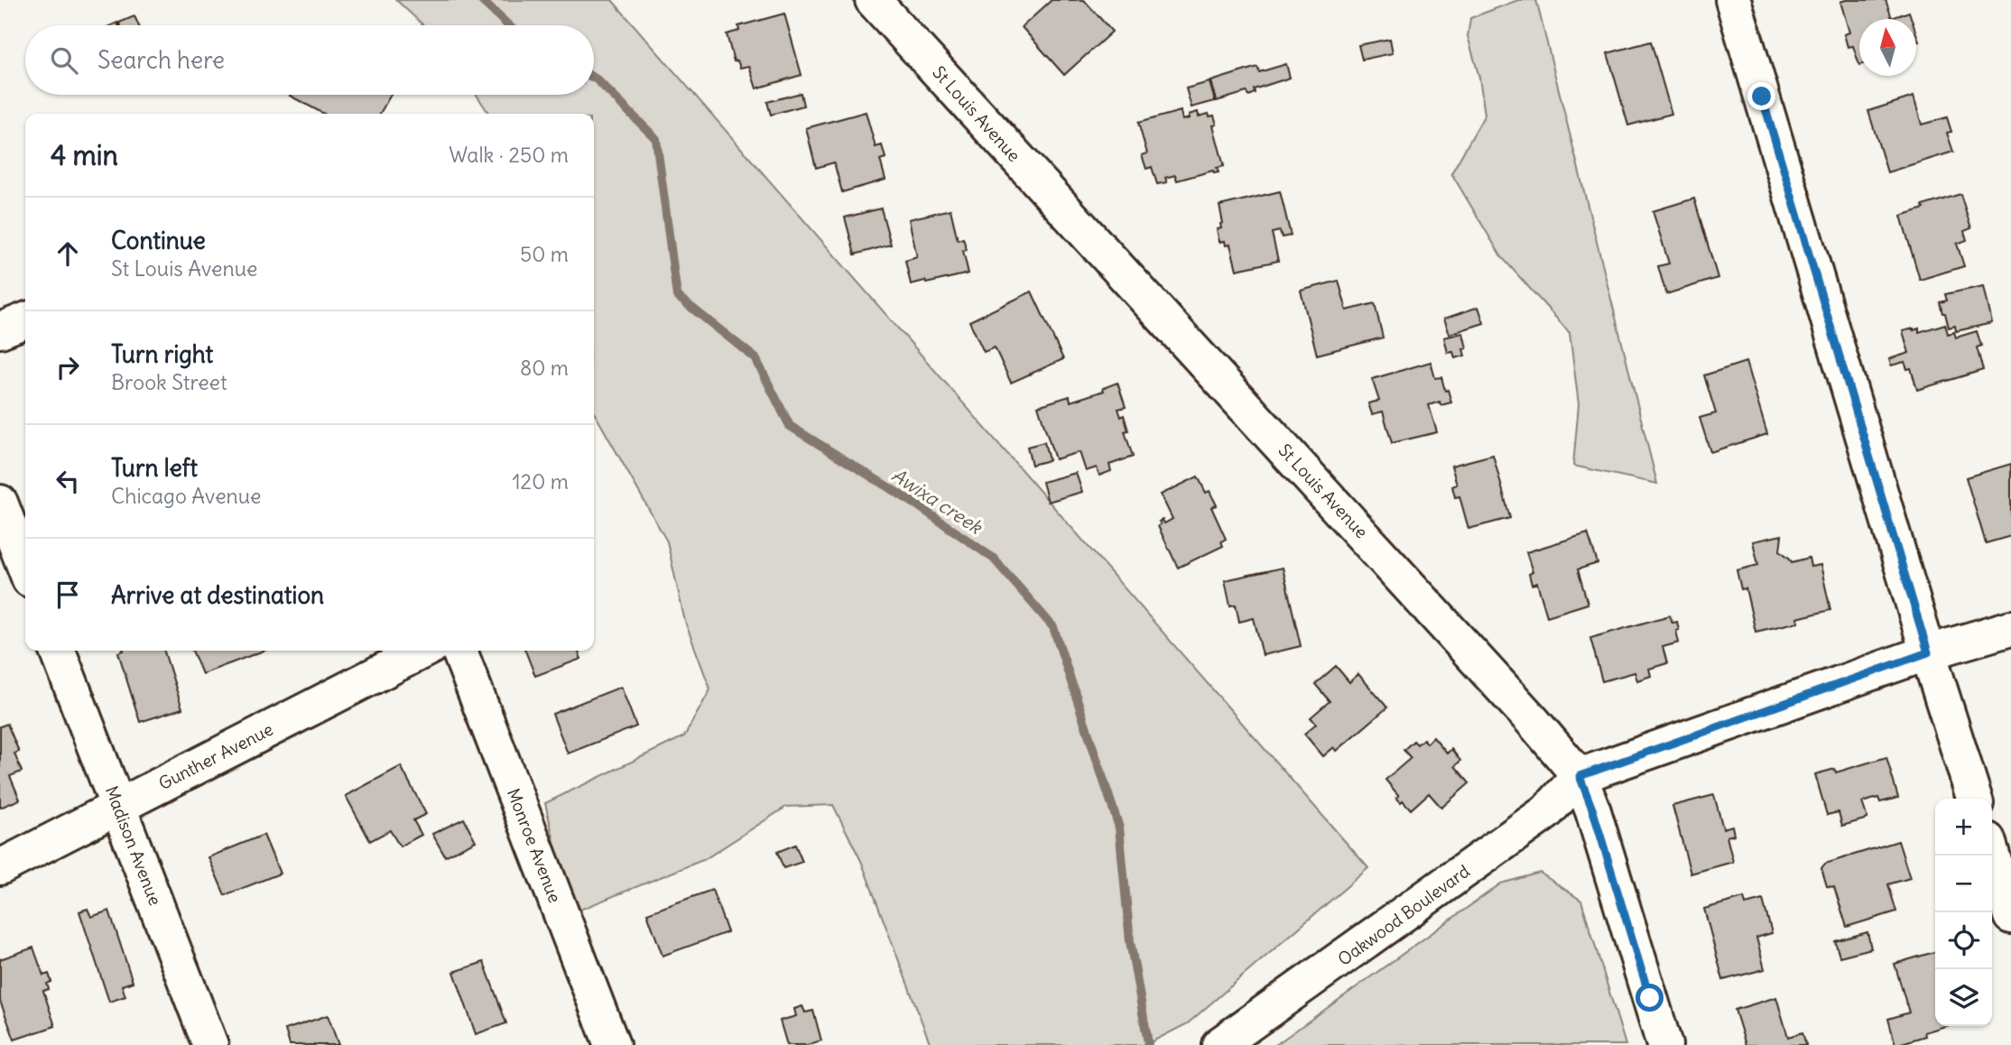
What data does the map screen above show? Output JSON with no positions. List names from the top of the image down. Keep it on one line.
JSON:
{"streets":{"street":["St Louis Avenue","Gunther Avenue","Madison Avenue","Monroe Avenue","Oakwood Boulevard"]},"crossings":[["St Louis Avenue","Oakwood Boulevard"],["Gunther Avenue","Madison Avenue"]],"water":["Awixa creek"],"north":"top","page":{"search":"Search here","heading":["4 min","Walk · 250 m"],"list":[["Continue","St Louis Avenue","50 m"],["Turn right","Brook Street","80 m"],["Turn left","Chicago Avenue","120 m"],"Arrive at destination"],"map_buttons":["+","−"]}}
